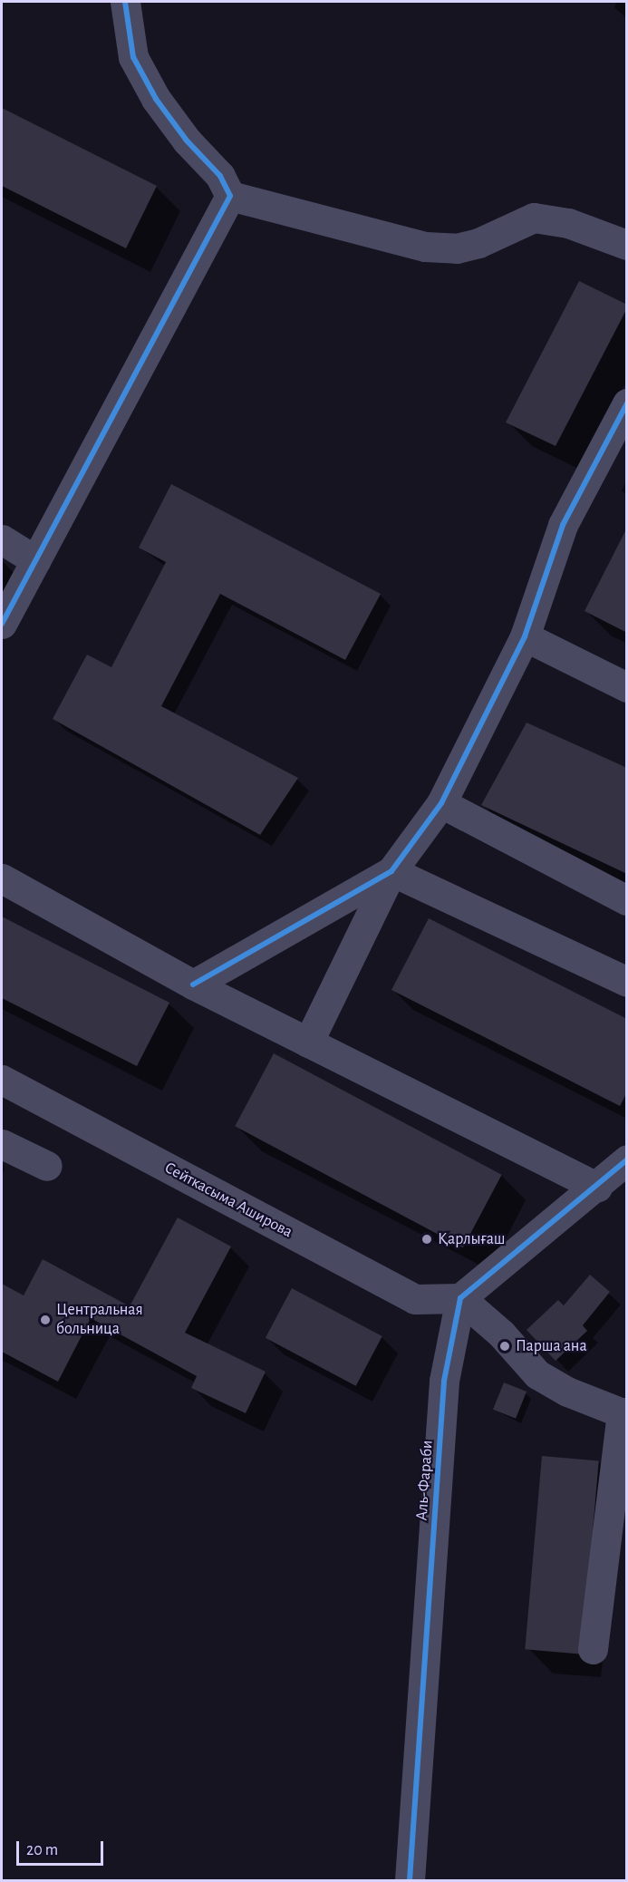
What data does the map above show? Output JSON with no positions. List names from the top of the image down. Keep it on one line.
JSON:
{"streets":{"street":["Сейткасыма Аширова","Аль-Фараби"]},"crossings":[["Сейткасыма Аширова","Аль-Фараби"]],"places":["Қарлығаш","Центральная больница","Парша ана"],"scale_bar":"20 m"}
